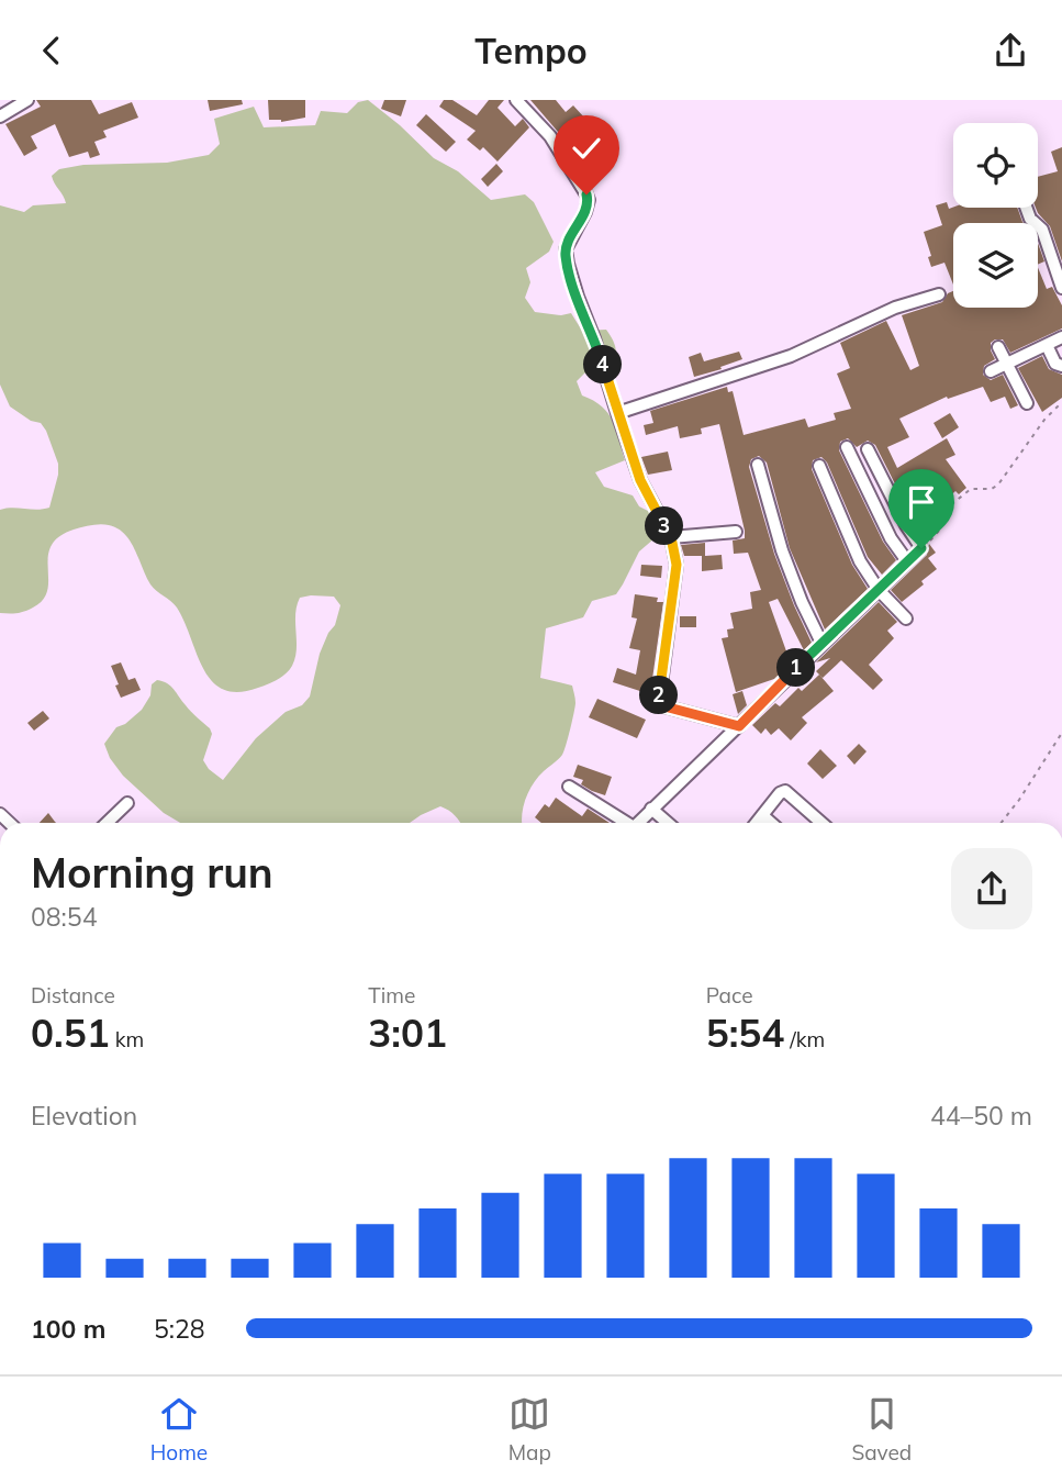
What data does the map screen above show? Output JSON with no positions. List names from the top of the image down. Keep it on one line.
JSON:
{"page":{"header":"Tempo","pins":["4","3","1","2"],"heading":["Morning run","08:54"],"stats":[["Distance","0.51 km"],["Time","3:01"],["Pace","5:54 /km"]],"chart":["Elevation","44–50 m"],"list":[{"name":"100 m","note":"5:28"}],"tabs":["Home","Map","Saved"]}}
